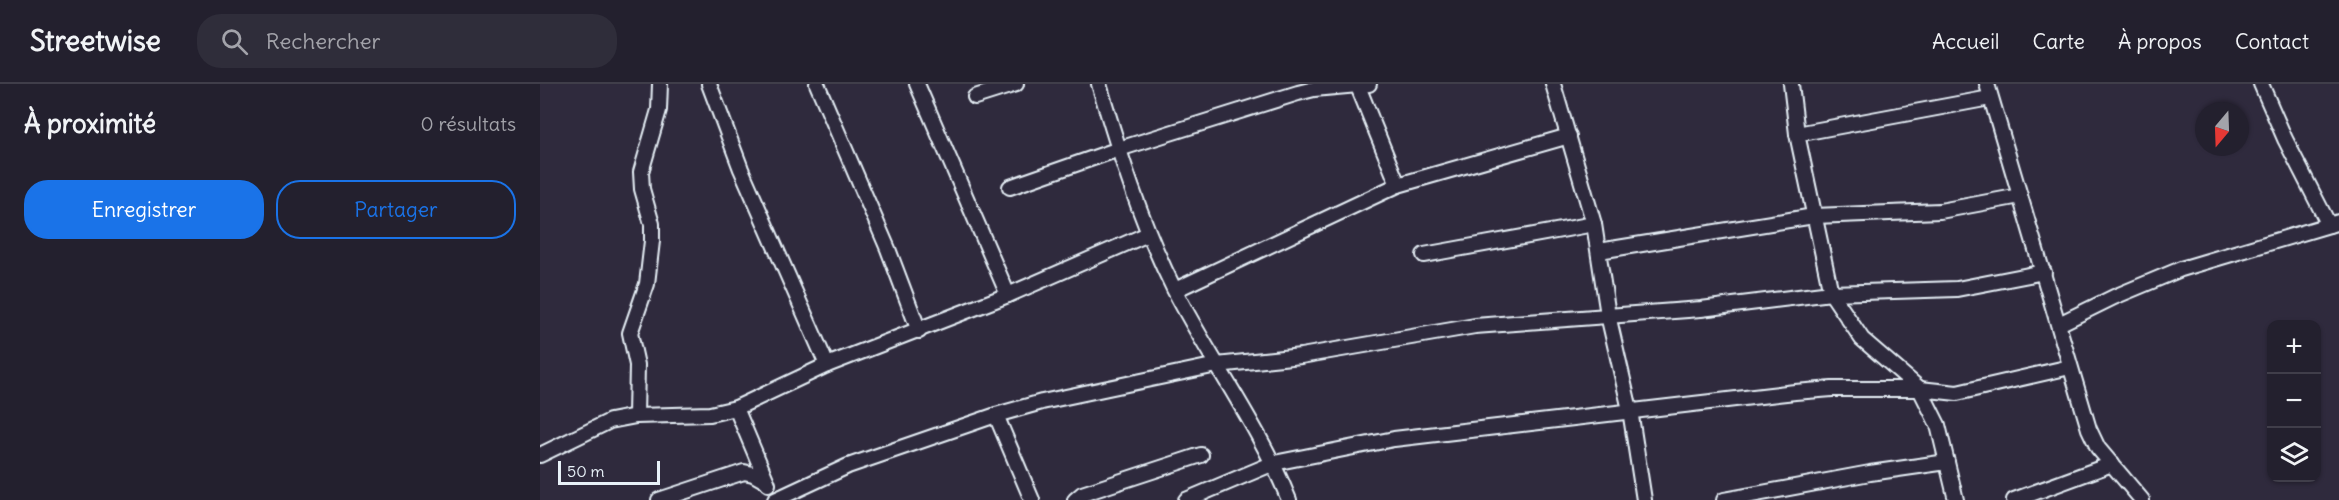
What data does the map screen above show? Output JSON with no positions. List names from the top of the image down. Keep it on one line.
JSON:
{"scale_bar":"50 m","north":"bottom","page":{"header":"Streetwise","search":"Rechercher","nav":["Accueil","Carte","À propos","Contact"],"heading":["À proximité","0 résultats"],"buttons":["Enregistrer","Partager"],"map_buttons":["+","−"],"scale":"50 m"}}
